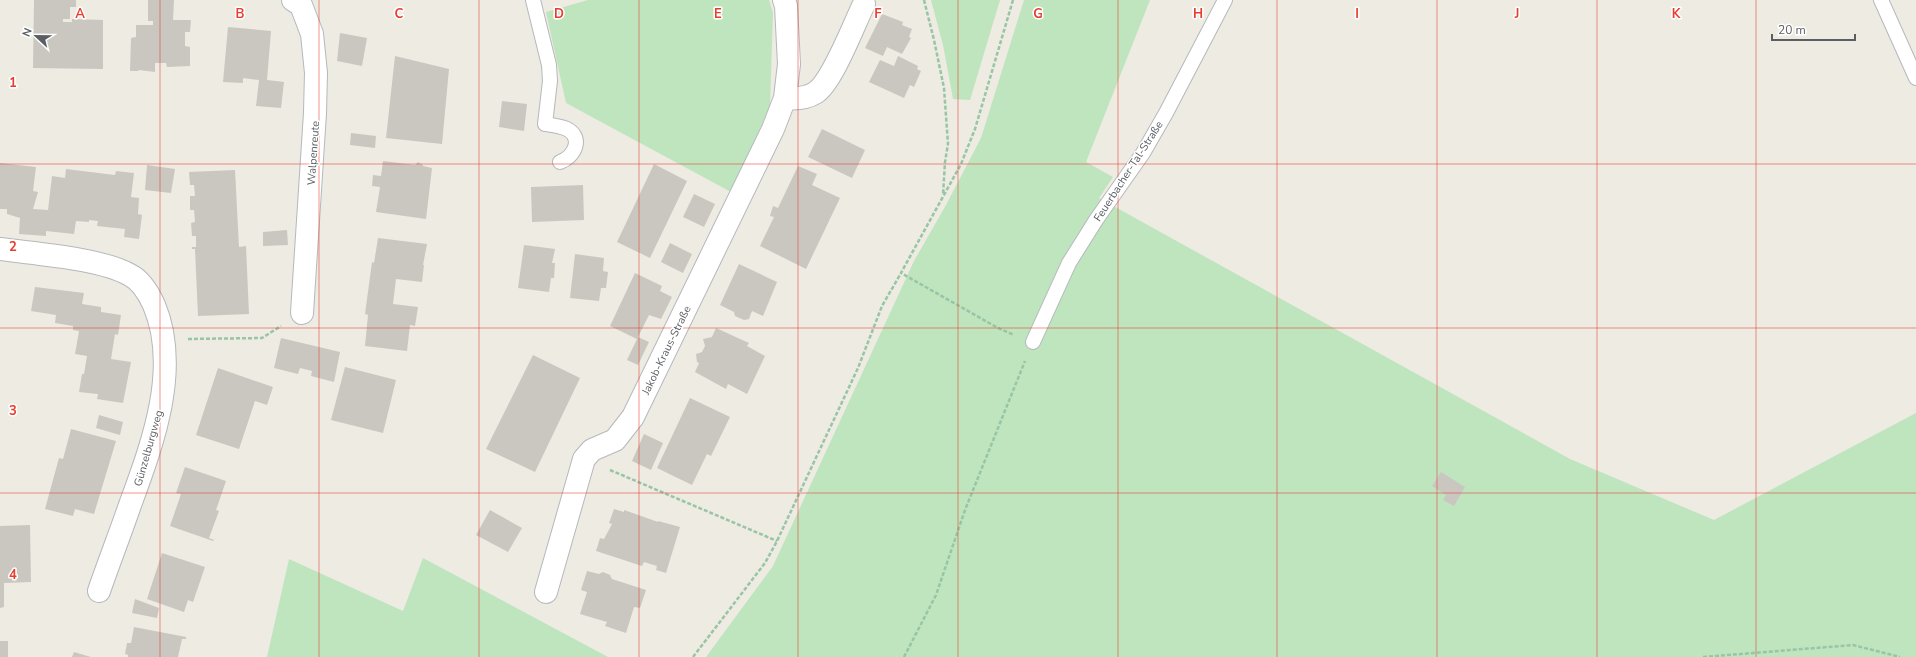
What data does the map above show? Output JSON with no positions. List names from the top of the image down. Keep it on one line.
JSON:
{"streets":{"street":["Walpenreute","Jakob-Kraus-Straße","Günzelburgweg"],"lane":["Feuerbacher-Tal-Straße"]},"scale_bar":"20 m","north":"left","grid":{"columns":["A","B","C","D","E","F","G","H","I","J","K"],"rows":["1","2","3","4"]}}
